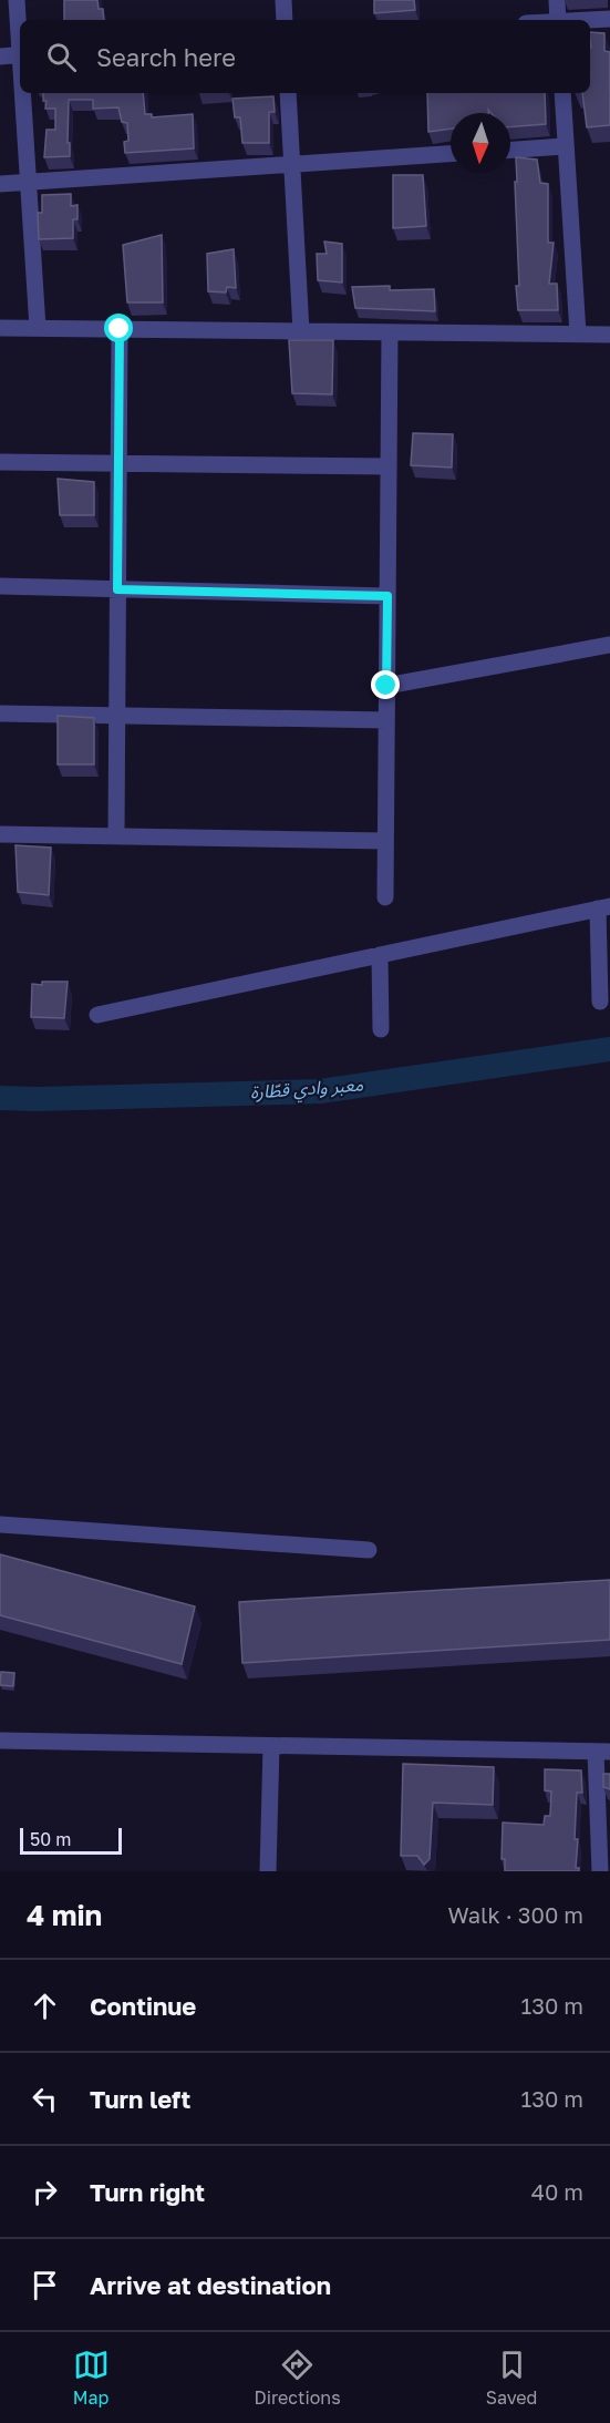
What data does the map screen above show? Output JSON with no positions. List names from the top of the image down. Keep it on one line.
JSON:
{"water":["معبر وادي قطّارة"],"scale_bar":"50 m","north":"bottom","page":{"search":"Search here","scale":"50 m","heading":["4 min","Walk · 300 m"],"list":[["Continue","130 m"],["Turn left","130 m"],["Turn right","40 m"],"Arrive at destination"],"nav":["Map","Directions","Saved"]}}
